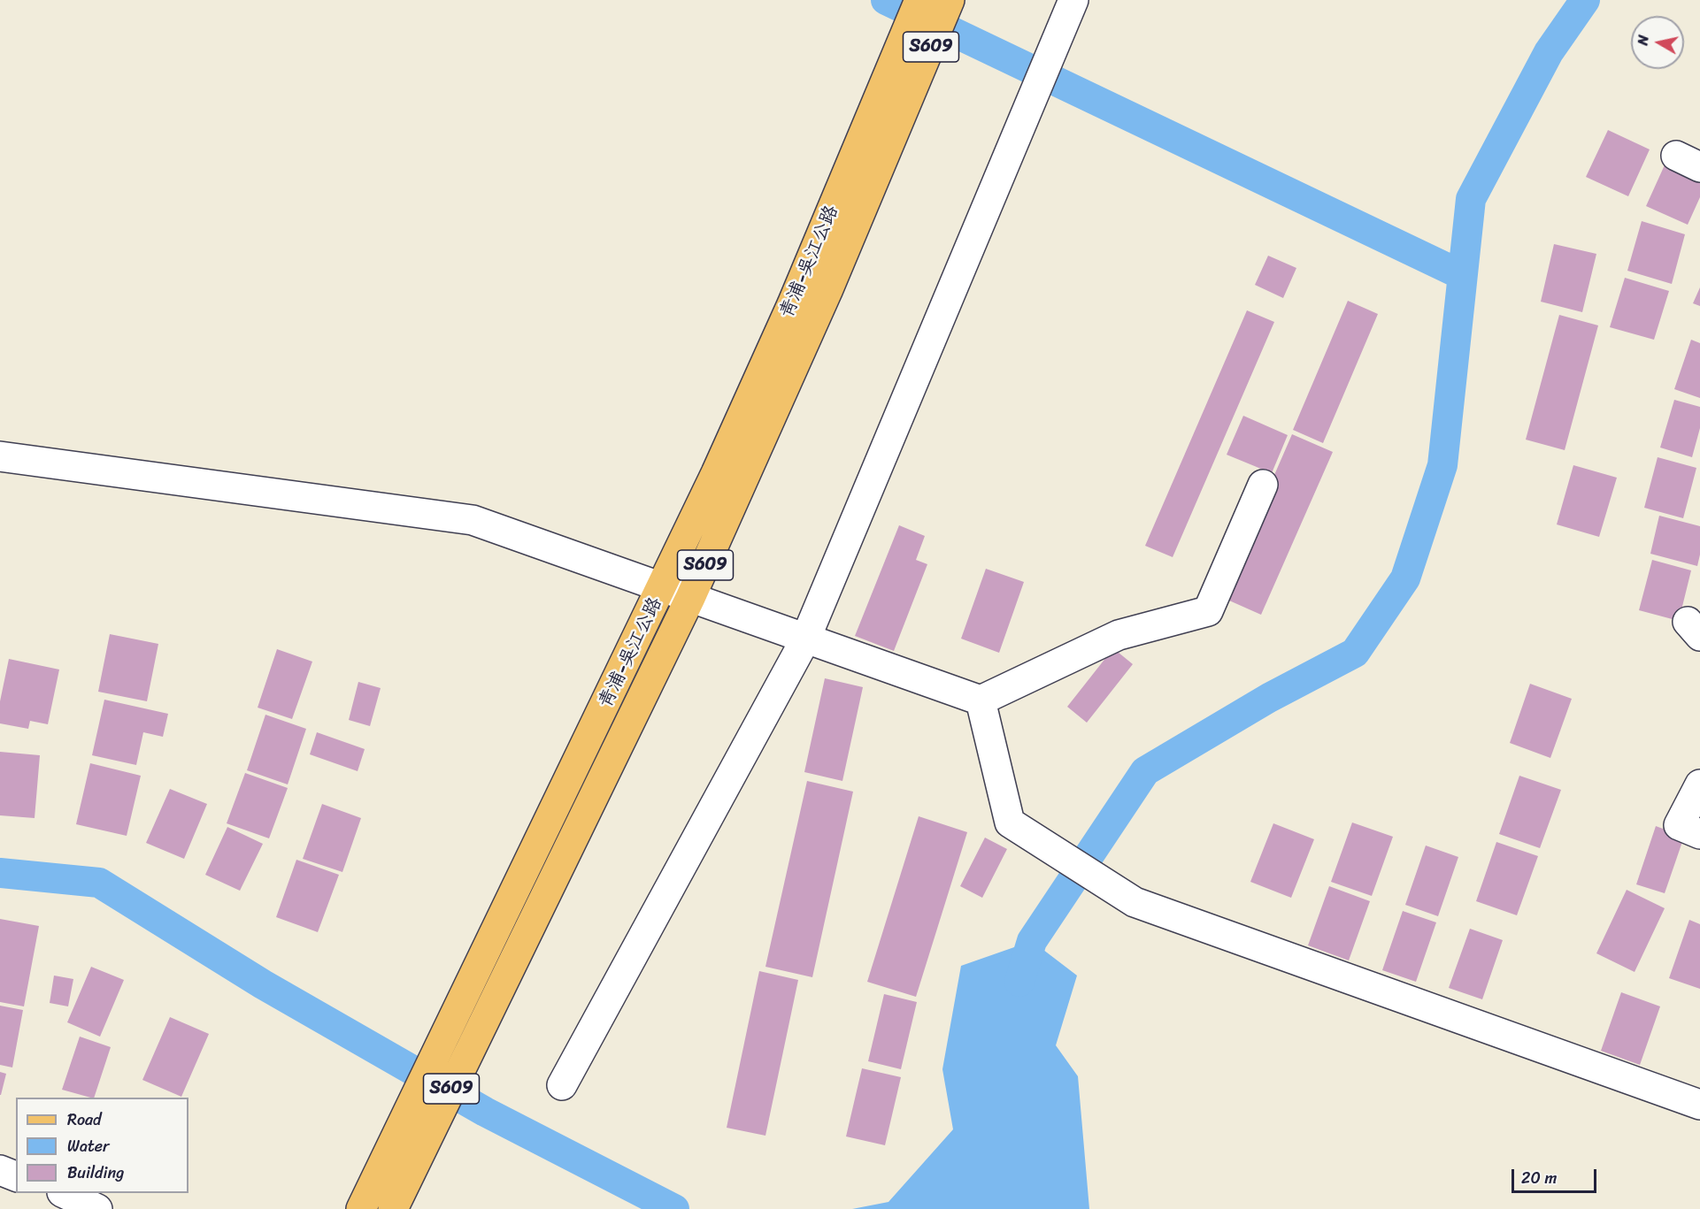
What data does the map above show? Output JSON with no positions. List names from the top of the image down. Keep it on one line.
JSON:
{"streets":{"main road":["S609","青浦-吴江公路"]},"legend":["Road","Water","Building"],"scale_bar":"20 m","north":"left"}
